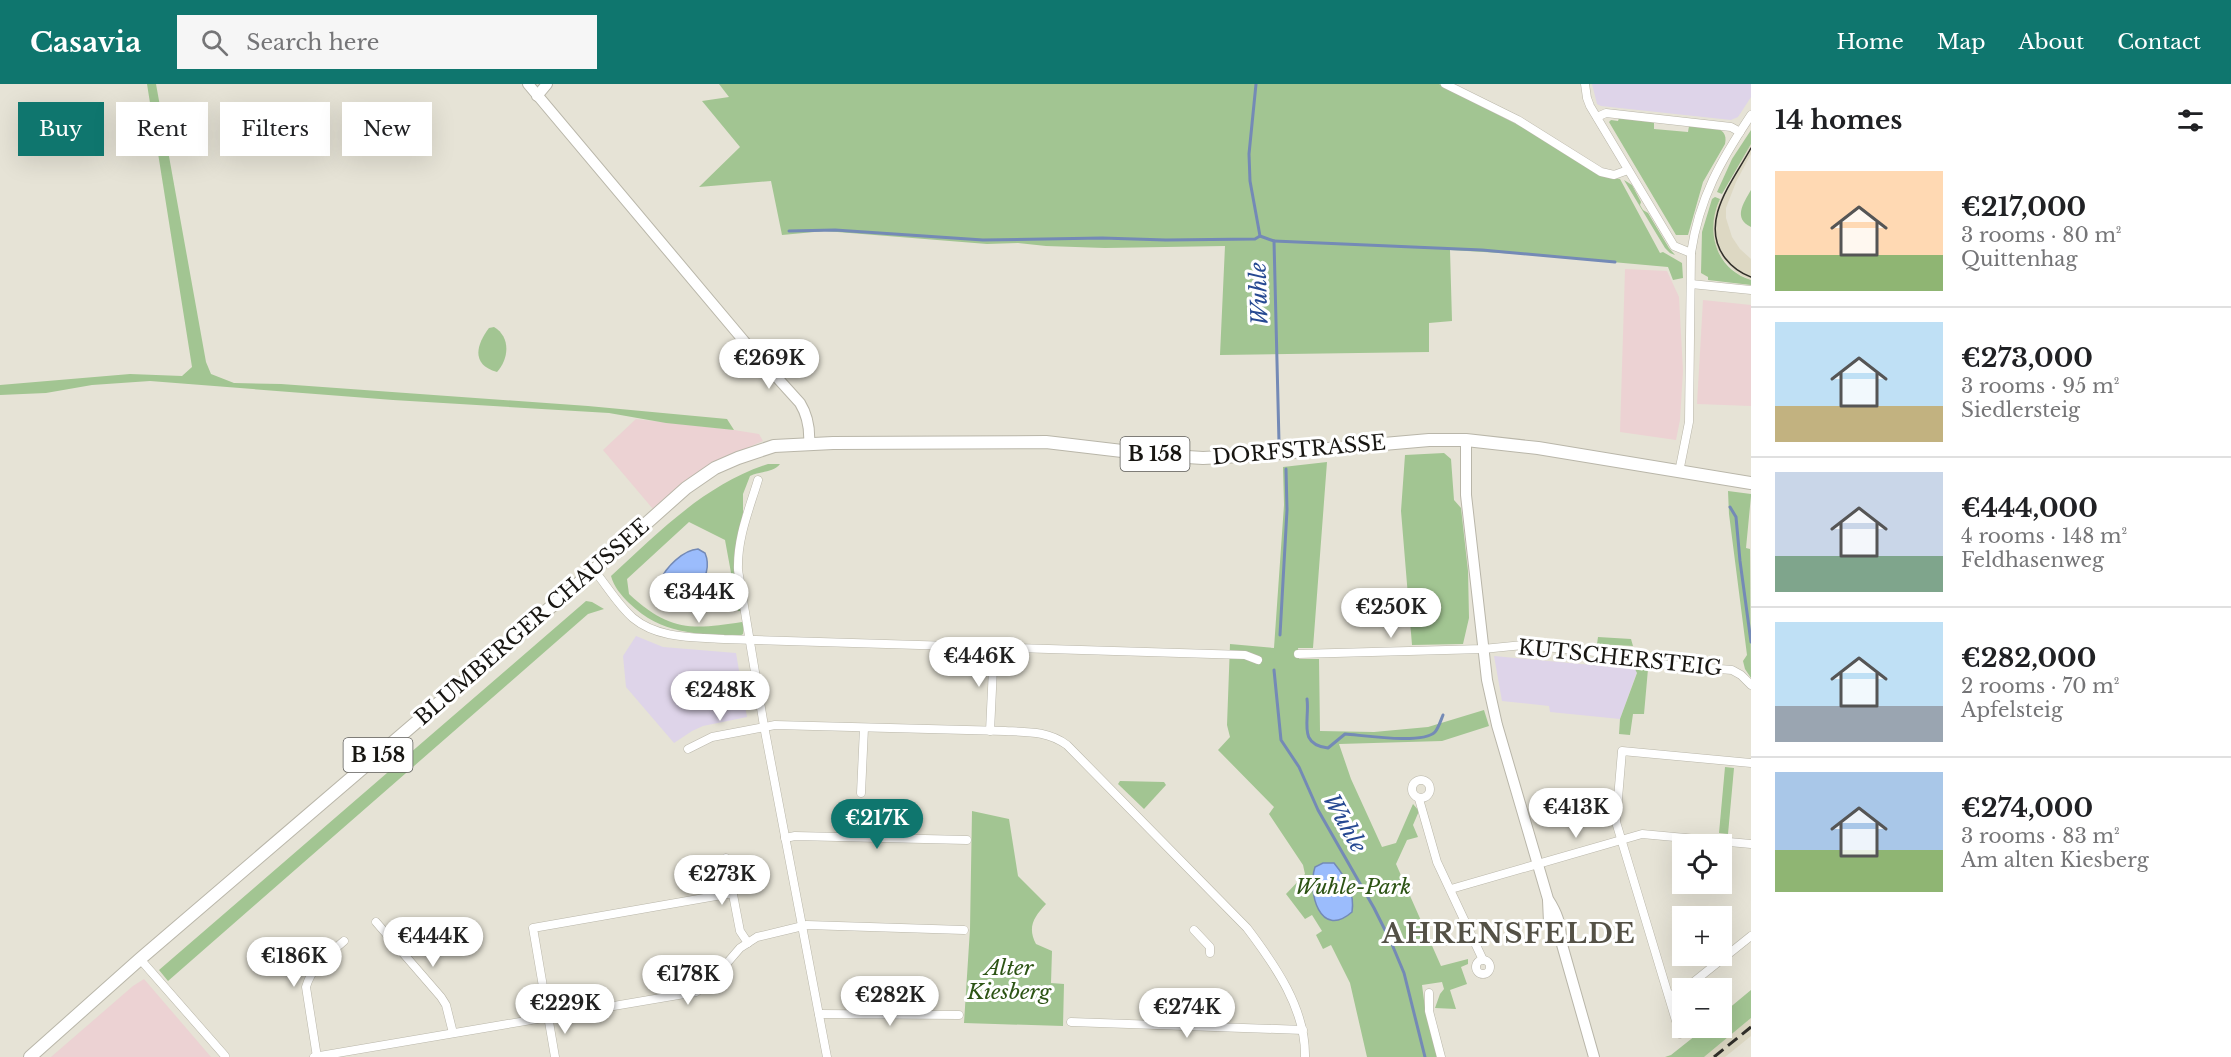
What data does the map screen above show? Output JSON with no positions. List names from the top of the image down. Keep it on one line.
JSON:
{"streets":{"main road":["DORFSTRASSE","B 158","BLUMBERGER CHAUSSEE"],"street":["KUTSCHERSTEIG"]},"crossings":[["DORFSTRASSE","BLUMBERGER CHAUSSEE"]],"districts":["AHRENSFELDE"],"water":["Wuhle"],"parks":["Wuhle-Park","Alter Kiesberg"],"page":{"header":"Casavia","search":"Search here","nav":["Home","Map","About","Contact"],"heading":"14 homes","chip":["Buy","Rent","Filters","New"],"list":[{"name":"€217,000","note":"3 rooms · 80 m² · Quittenhag"},{"name":"€273,000","note":"3 rooms · 95 m² · Siedlersteig"},{"name":"€444,000","note":"4 rooms · 148 m² · Feldhasenweg"},{"name":"€282,000","note":"2 rooms · 70 m² · Apfelsteig"},{"name":"€274,000","note":"3 rooms · 83 m² · Am alten Kiesberg"}],"price":["€269K","€344K","€250K","€446K","€248K","€413K","€217K","€273K","€444K","€186K","€178K","€282K","€229K","€274K"],"map_buttons":["+","−"]}}
